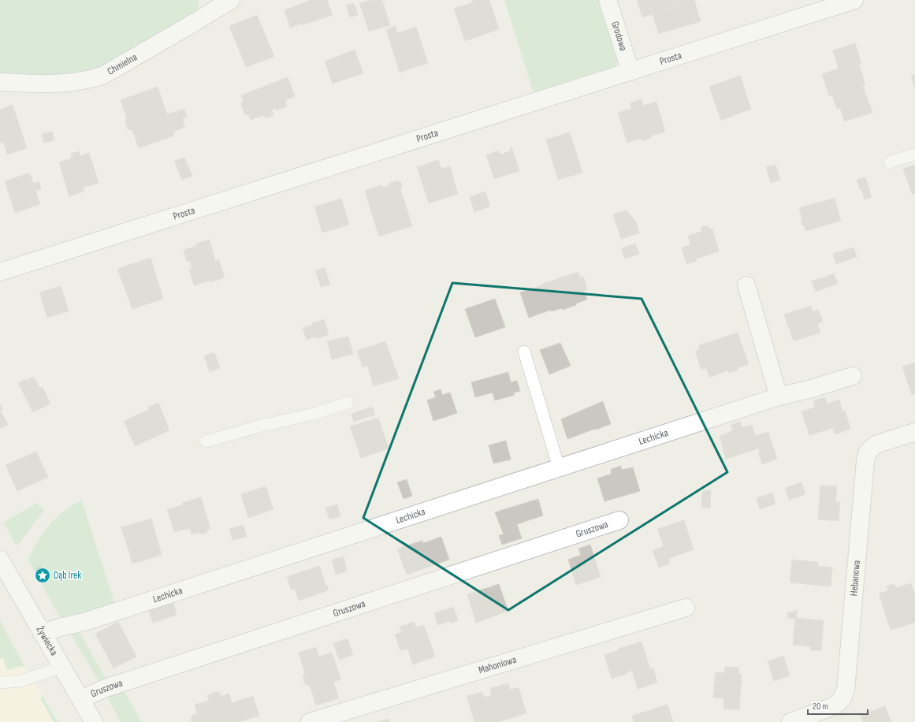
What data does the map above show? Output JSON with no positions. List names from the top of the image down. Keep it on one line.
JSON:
{"streets":{"street":["Grodowa","Prosta","Chmielna","Lechicka","Gruszowa","Hebanowa","Żywiecka","Mahoniowa"]},"crossings":[["Grodowa","Prosta"],["Lechicka","Żywiecka"],["Gruszowa","Żywiecka"]],"places":{"place":["Dąb Irek"]},"scale_bar":"20 m"}
